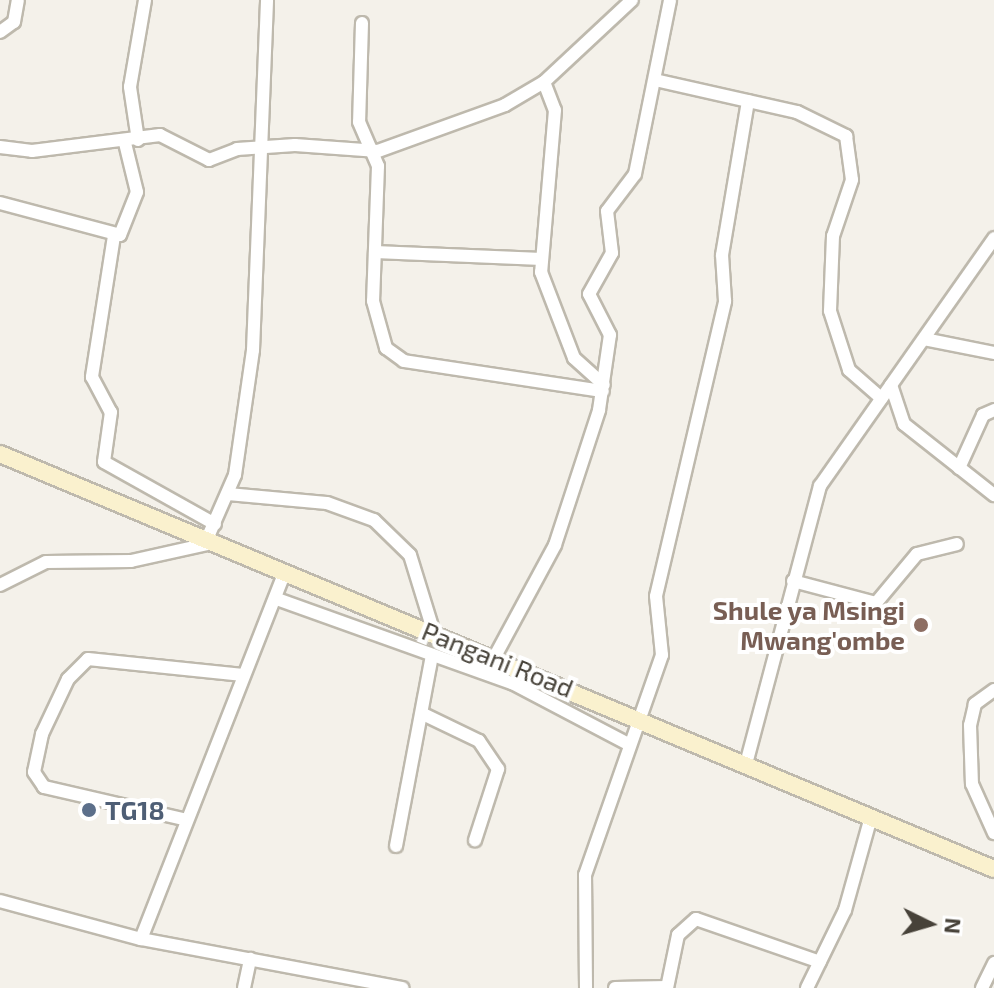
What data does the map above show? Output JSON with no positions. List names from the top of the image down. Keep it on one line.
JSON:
{"streets":{"main road":["Pangani Road"]},"places":["Shule ya Msingi Mwang'ombe","TG18"],"north":"right"}
